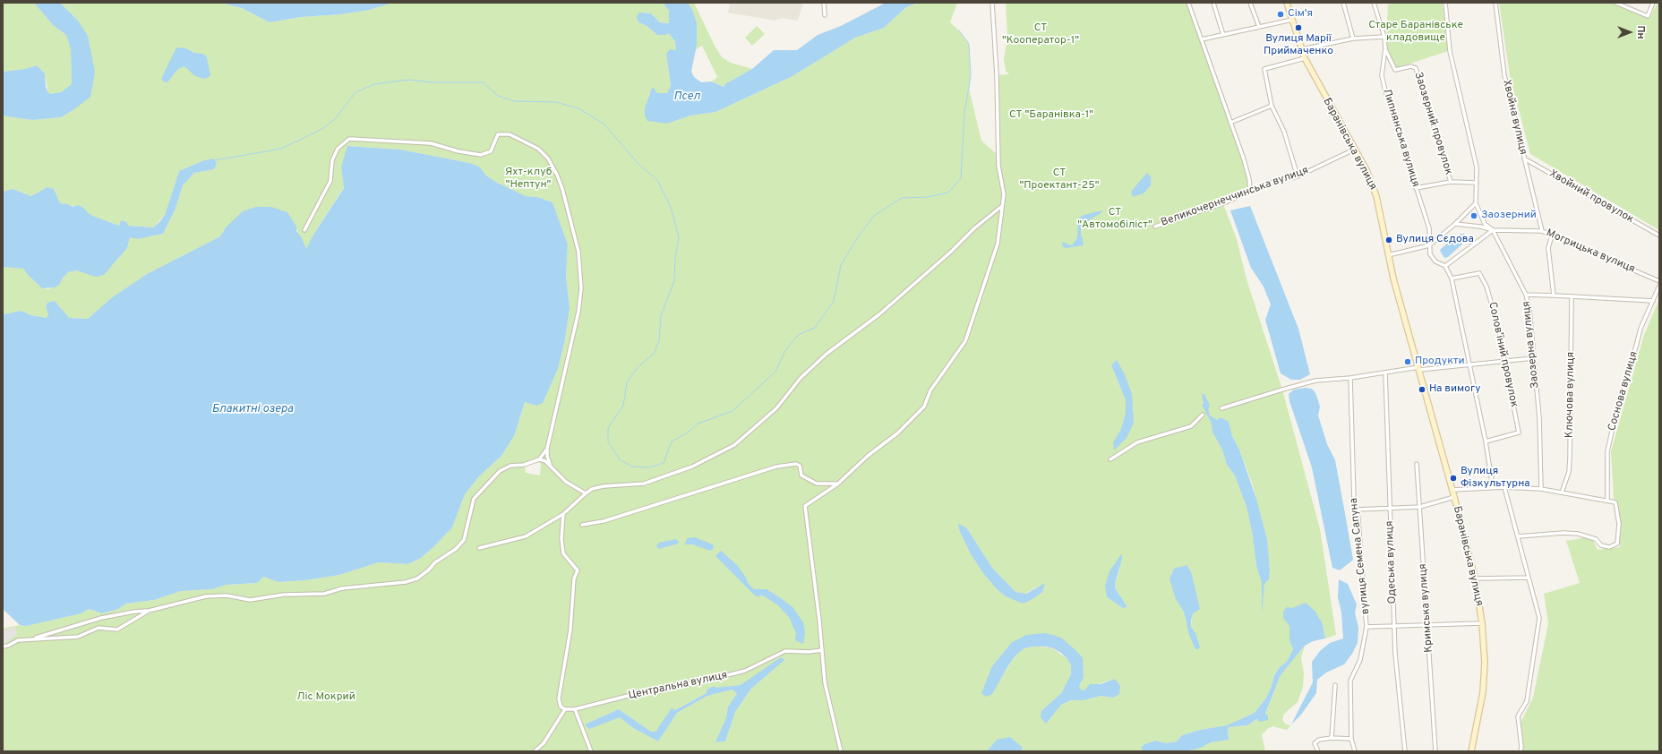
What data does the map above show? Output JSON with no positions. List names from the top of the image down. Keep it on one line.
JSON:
{"streets":{"main road":["Баранівська вулиця"],"street":["Хвойна вулиця","Заозерний провулок","Липнянська вулиця","Великочернеччинська вулиця","Хвойний провулок","Могрицька вулиця","Заозерна вулиця","Соловʼїний провулок","Соснова вулиця","Ключова вулиця","вулиця Семена Сапуна","Одеська вулиця","Кримська вулиця","Центральна вулиця"]},"crossings":[["Хвойна вулиця","Хвойний провулок"],["Хвойна вулиця","Могрицька вулиця"],["Заозерний провулок","Липнянська вулиця"],["Баранівська вулиця","Великочернеччинська вулиця"],["Могрицька вулиця","Заозерна вулиця"]],"water":["Псел","Блакитні озера"],"parks":["Старе Баранівське кладовище","СТ \"Кооператор-1\"","СТ \"Баранівка-1\"","Яхт-клуб \"Нептун\"","СТ \"Проектант-25\"","СТ \"Автомобіліст\"","Ліс Мокрий"],"places":["Сім'я","Вулиця Марії Приймаченко","Заозерний","Вулиця Сєдова","Продукти","На вимогу","Вулиця Фізкультурна"],"north":"right"}
